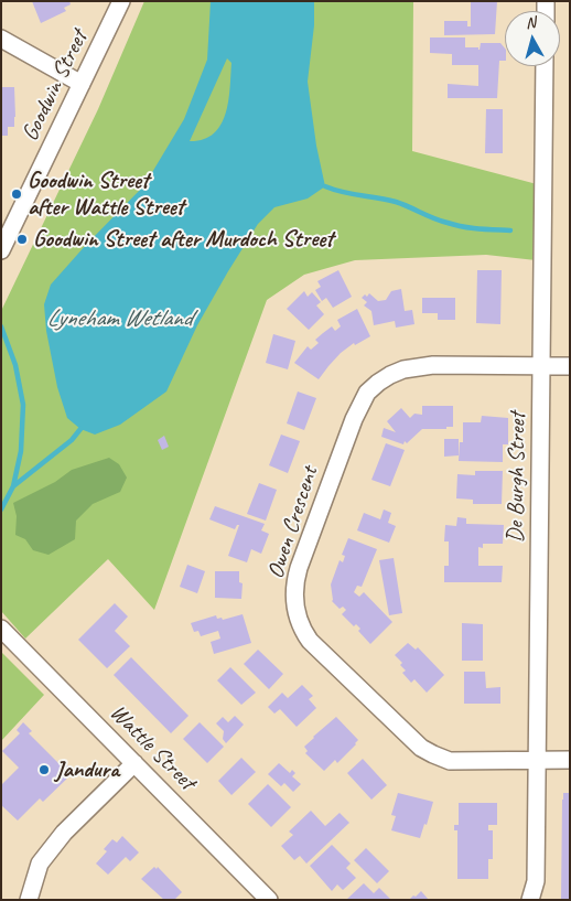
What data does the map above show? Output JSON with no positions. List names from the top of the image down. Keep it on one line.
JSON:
{"streets":{"street":["Goodwin Street","De Burgh Street","Owen Crescent","Wattle Street"]},"crossings":[["De Burgh Street","Owen Crescent"]],"water":["Lyneham Wetland"],"places":["Goodwin Street after Wattle Street","Goodwin Street after Murdoch Street","Jandura"],"north":"top"}
